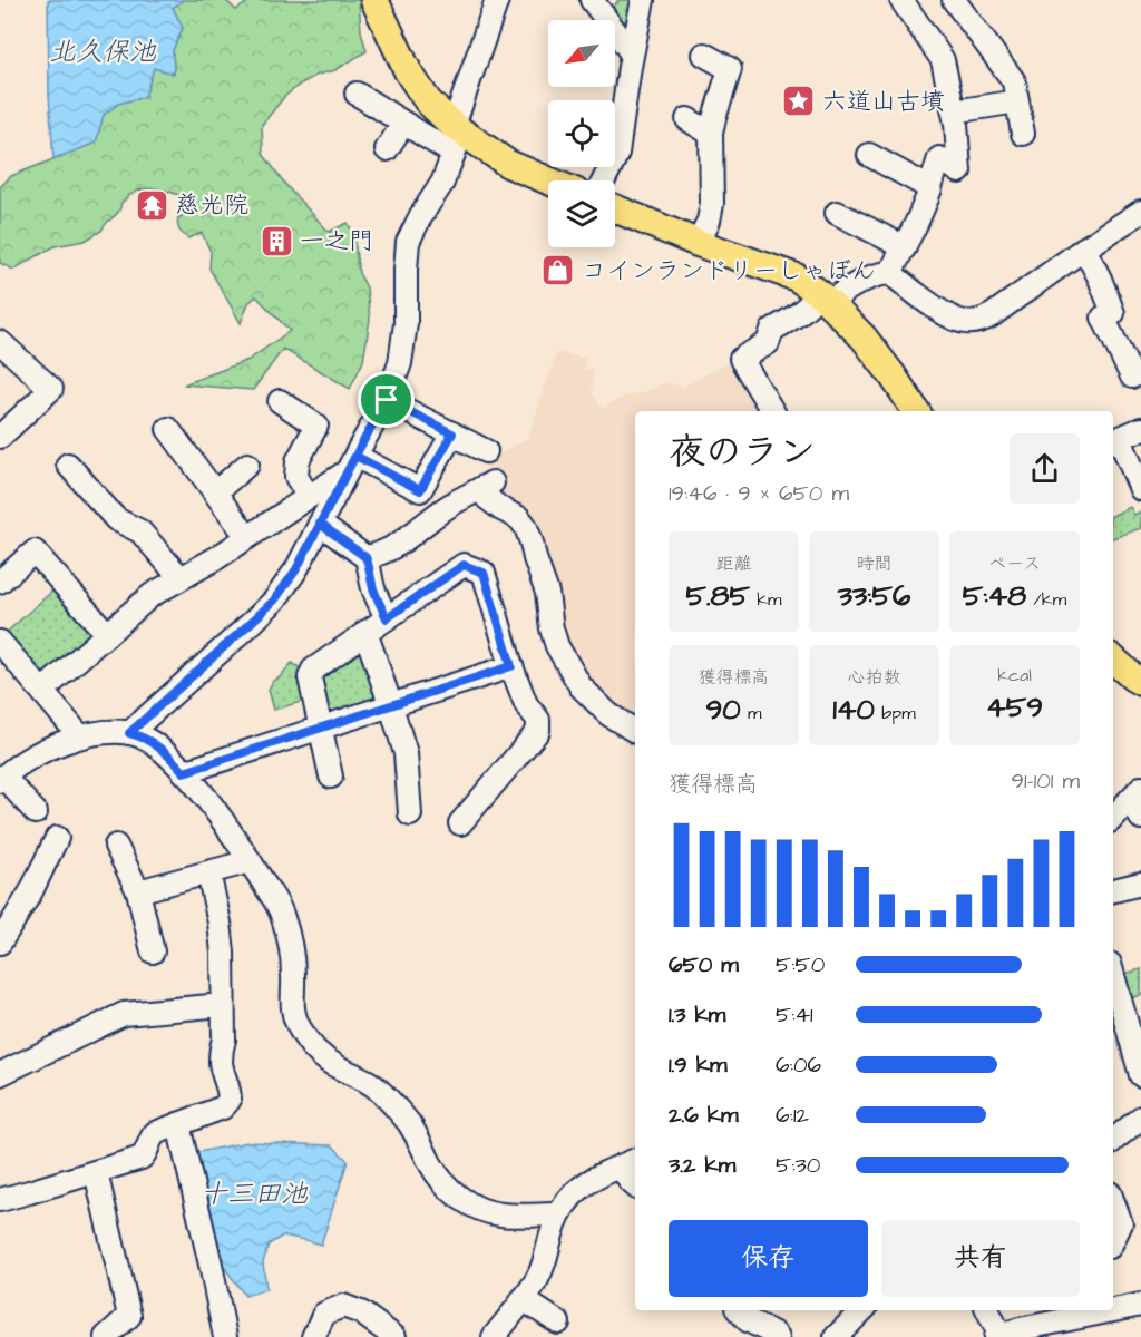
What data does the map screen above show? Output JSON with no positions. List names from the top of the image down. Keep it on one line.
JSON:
{"water":["北久保池","十三田池"],"places":{"place":["六道山古墳"],"temple":["慈光院"],"building":["一之門"],"shop":["コインランドリーしゃぼん"]},"north":"bottom left","page":{"heading":["夜のラン","19:46 · 9 × 650 m"],"stats":[["距離","5.85 km"],["時間","33:56"],["ペース","5:48 /km"],["獲得標高","90 m"],["心拍数","140 bpm"],["kcal","459"]],"chart":["獲得標高","91–101 m"],"list":[{"name":"650 m","note":"5:50"},{"name":"1.3 km","note":"5:41"},{"name":"1.9 km","note":"6:06"},{"name":"2.6 km","note":"6:12"},{"name":"3.2 km","note":"5:30"}],"buttons":["保存","共有"]}}
